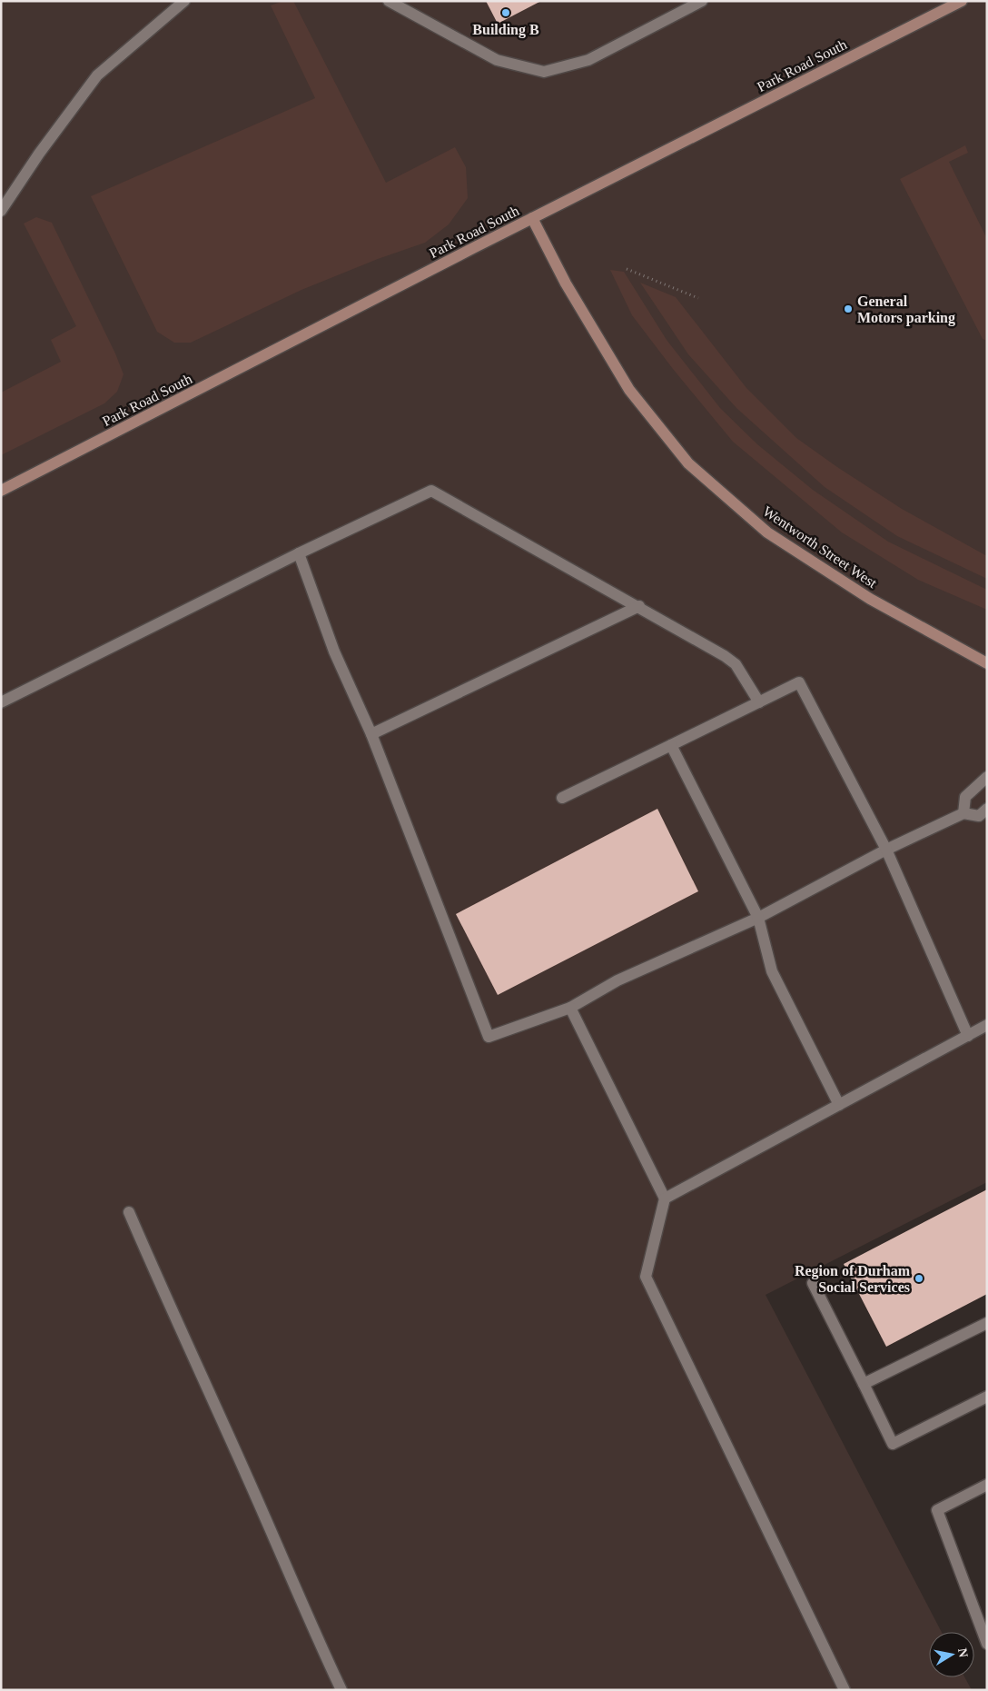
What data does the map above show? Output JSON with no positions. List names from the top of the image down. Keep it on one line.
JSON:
{"streets":{"main road":["Park Road South","Wentworth Street West"]},"crossings":[["Park Road South","Wentworth Street West"]],"places":["Building B","General Motors parking","Region of Durham Social Services"],"north":"right"}
